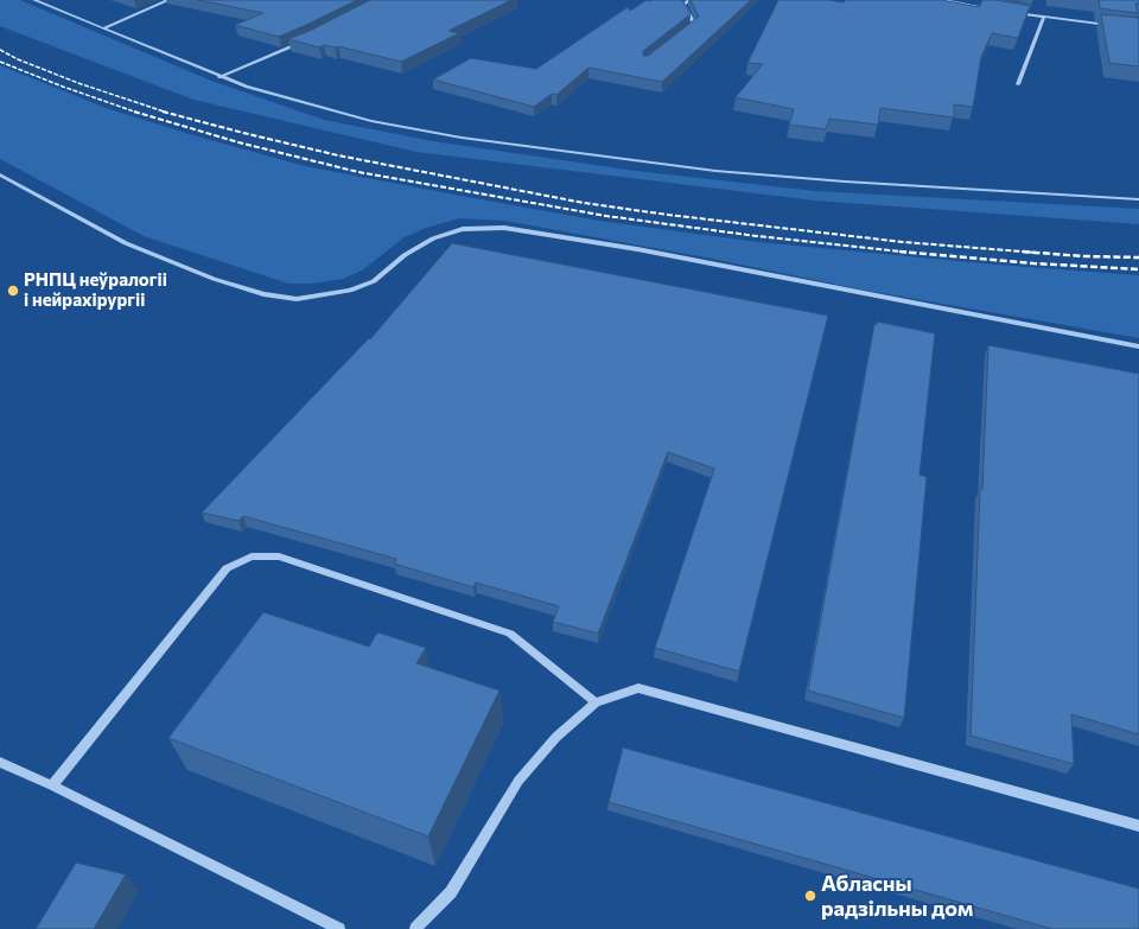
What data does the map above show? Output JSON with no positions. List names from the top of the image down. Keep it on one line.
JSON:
{"places":["РНПЦ неўралогіі і нейрахірургіі","Абласны радзільны дом"]}
